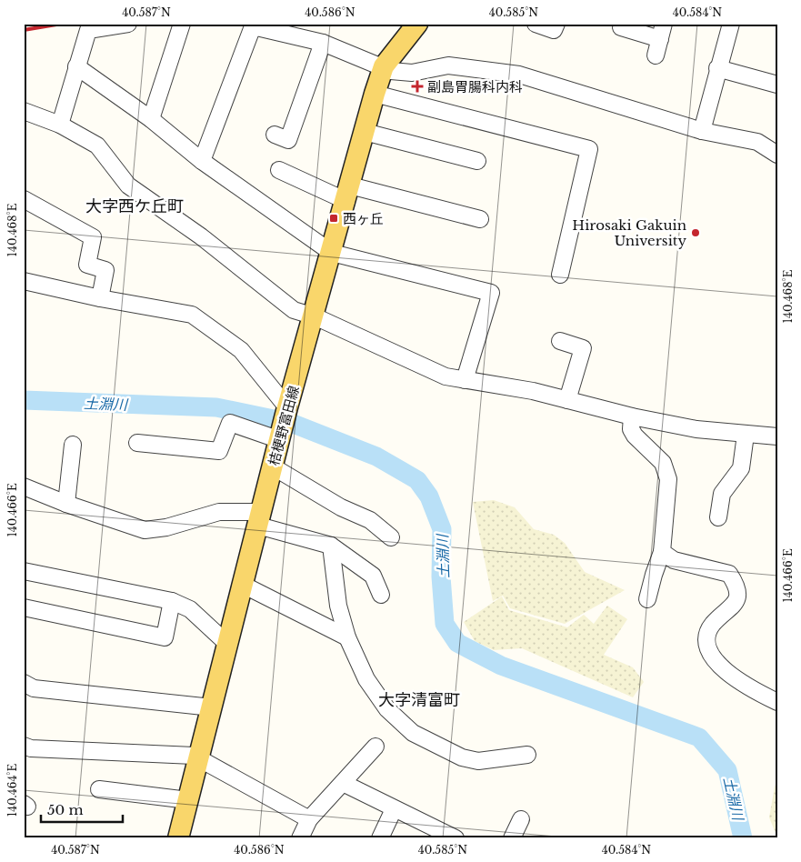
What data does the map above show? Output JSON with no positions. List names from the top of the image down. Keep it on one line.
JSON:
{"streets":{"main road":["桔梗野富田線"]},"districts":["大字西ケ丘町","大字清富町"],"water":["土淵川"],"places":{"health":["副島胃腸科内科"],"transit":["西ヶ丘"],"other":["Hirosaki Gakuin University"]},"scale_bar":"50 m","coordinates":["40.587°N","40.586°N","40.585°N","40.584°N","140.468°E","140.466°E","140.464°E"]}
